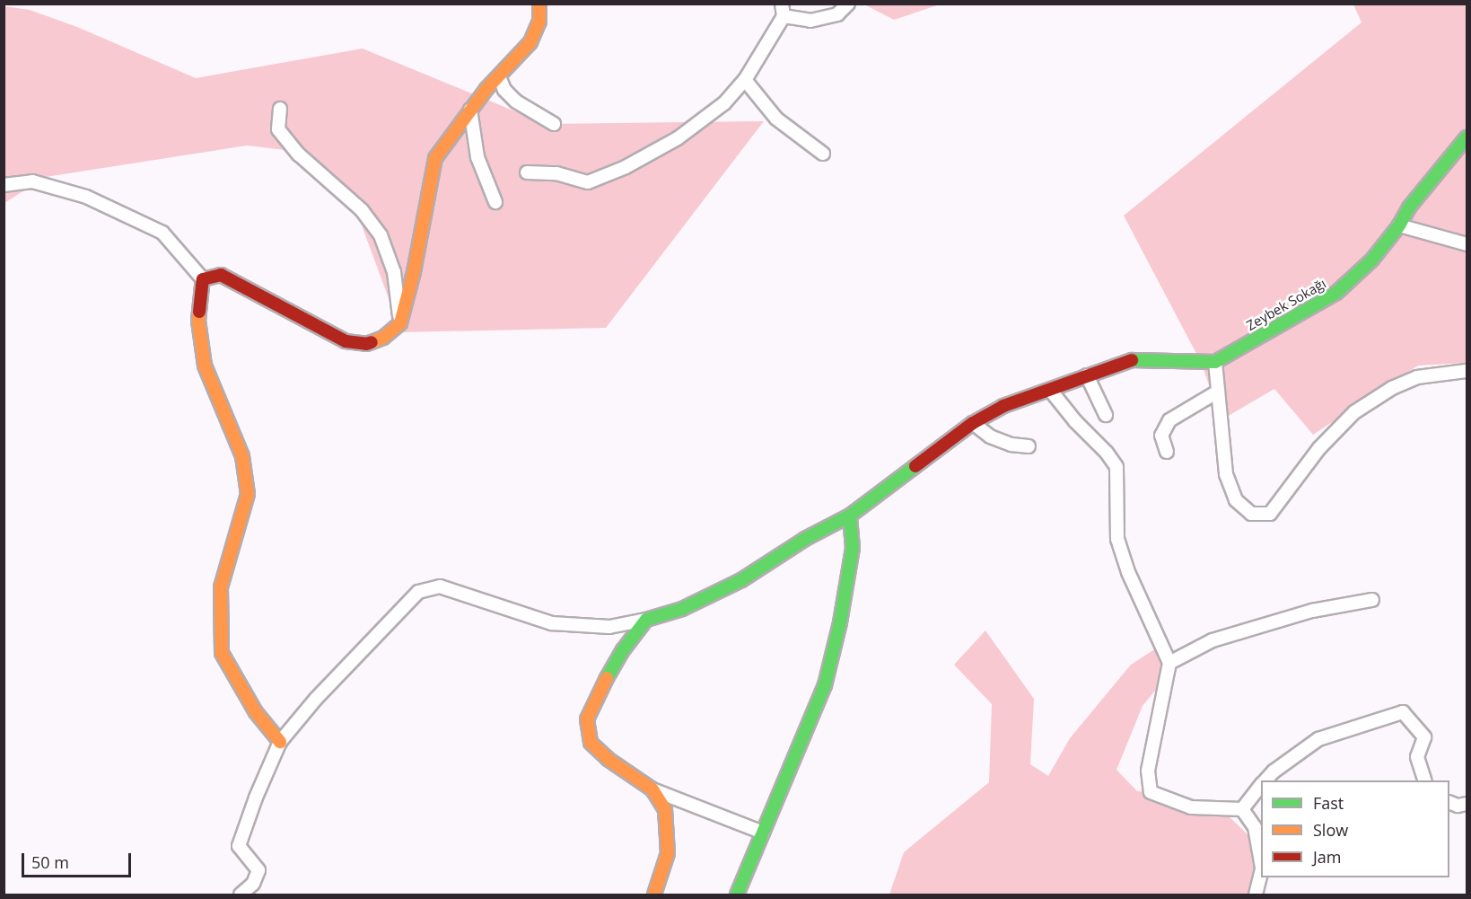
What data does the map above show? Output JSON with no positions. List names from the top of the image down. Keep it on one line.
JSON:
{"streets":{"street":["Zeybek Sokağı"]},"legend":["Fast","Slow","Jam"],"scale_bar":"50 m"}
